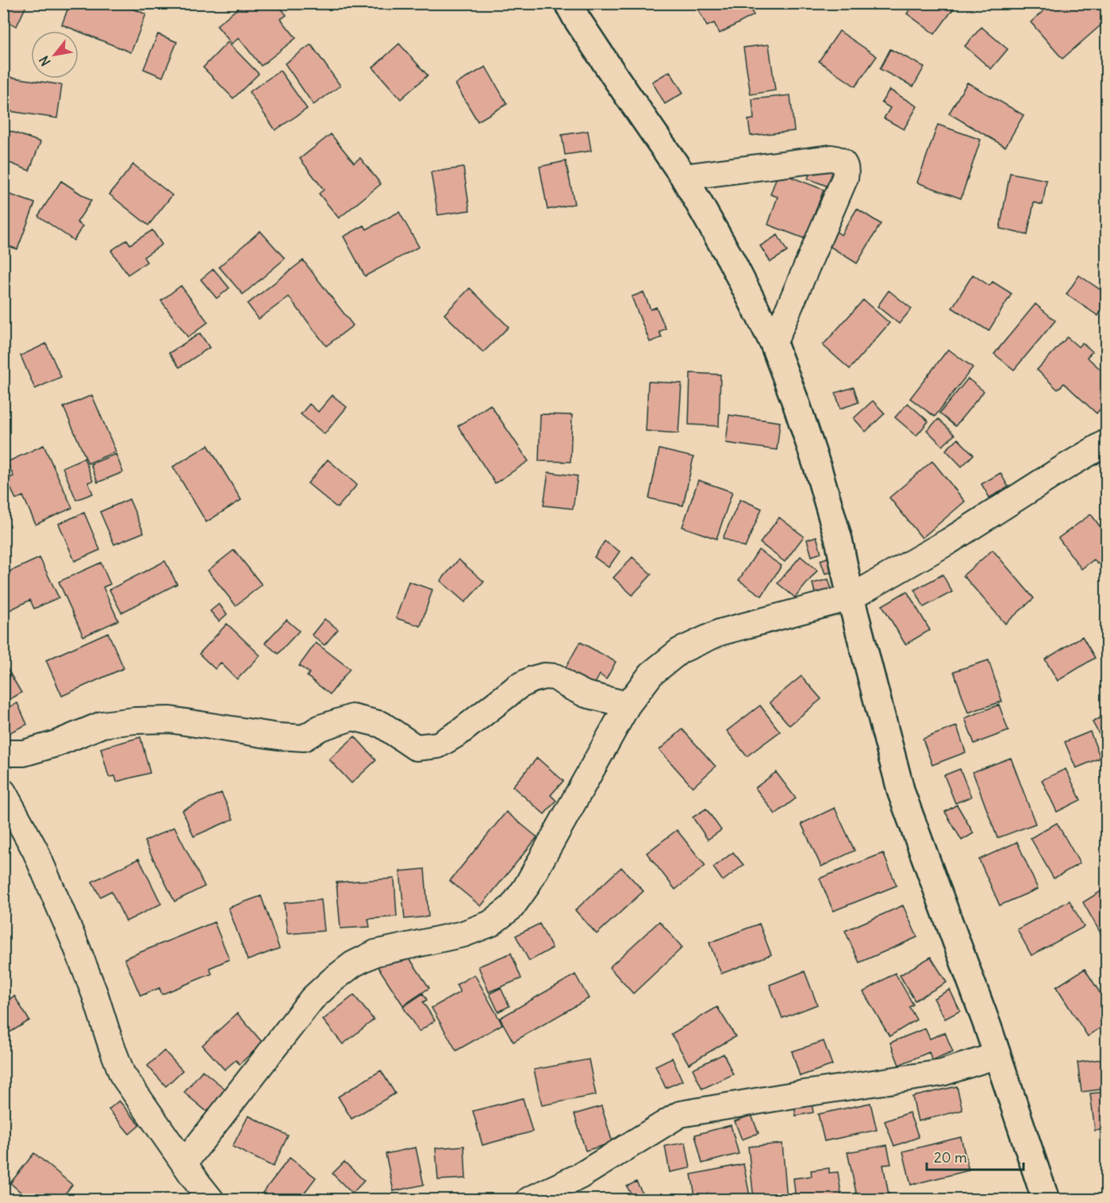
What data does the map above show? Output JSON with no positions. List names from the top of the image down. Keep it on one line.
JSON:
{"scale_bar":"20 m","north":"bottom left"}
